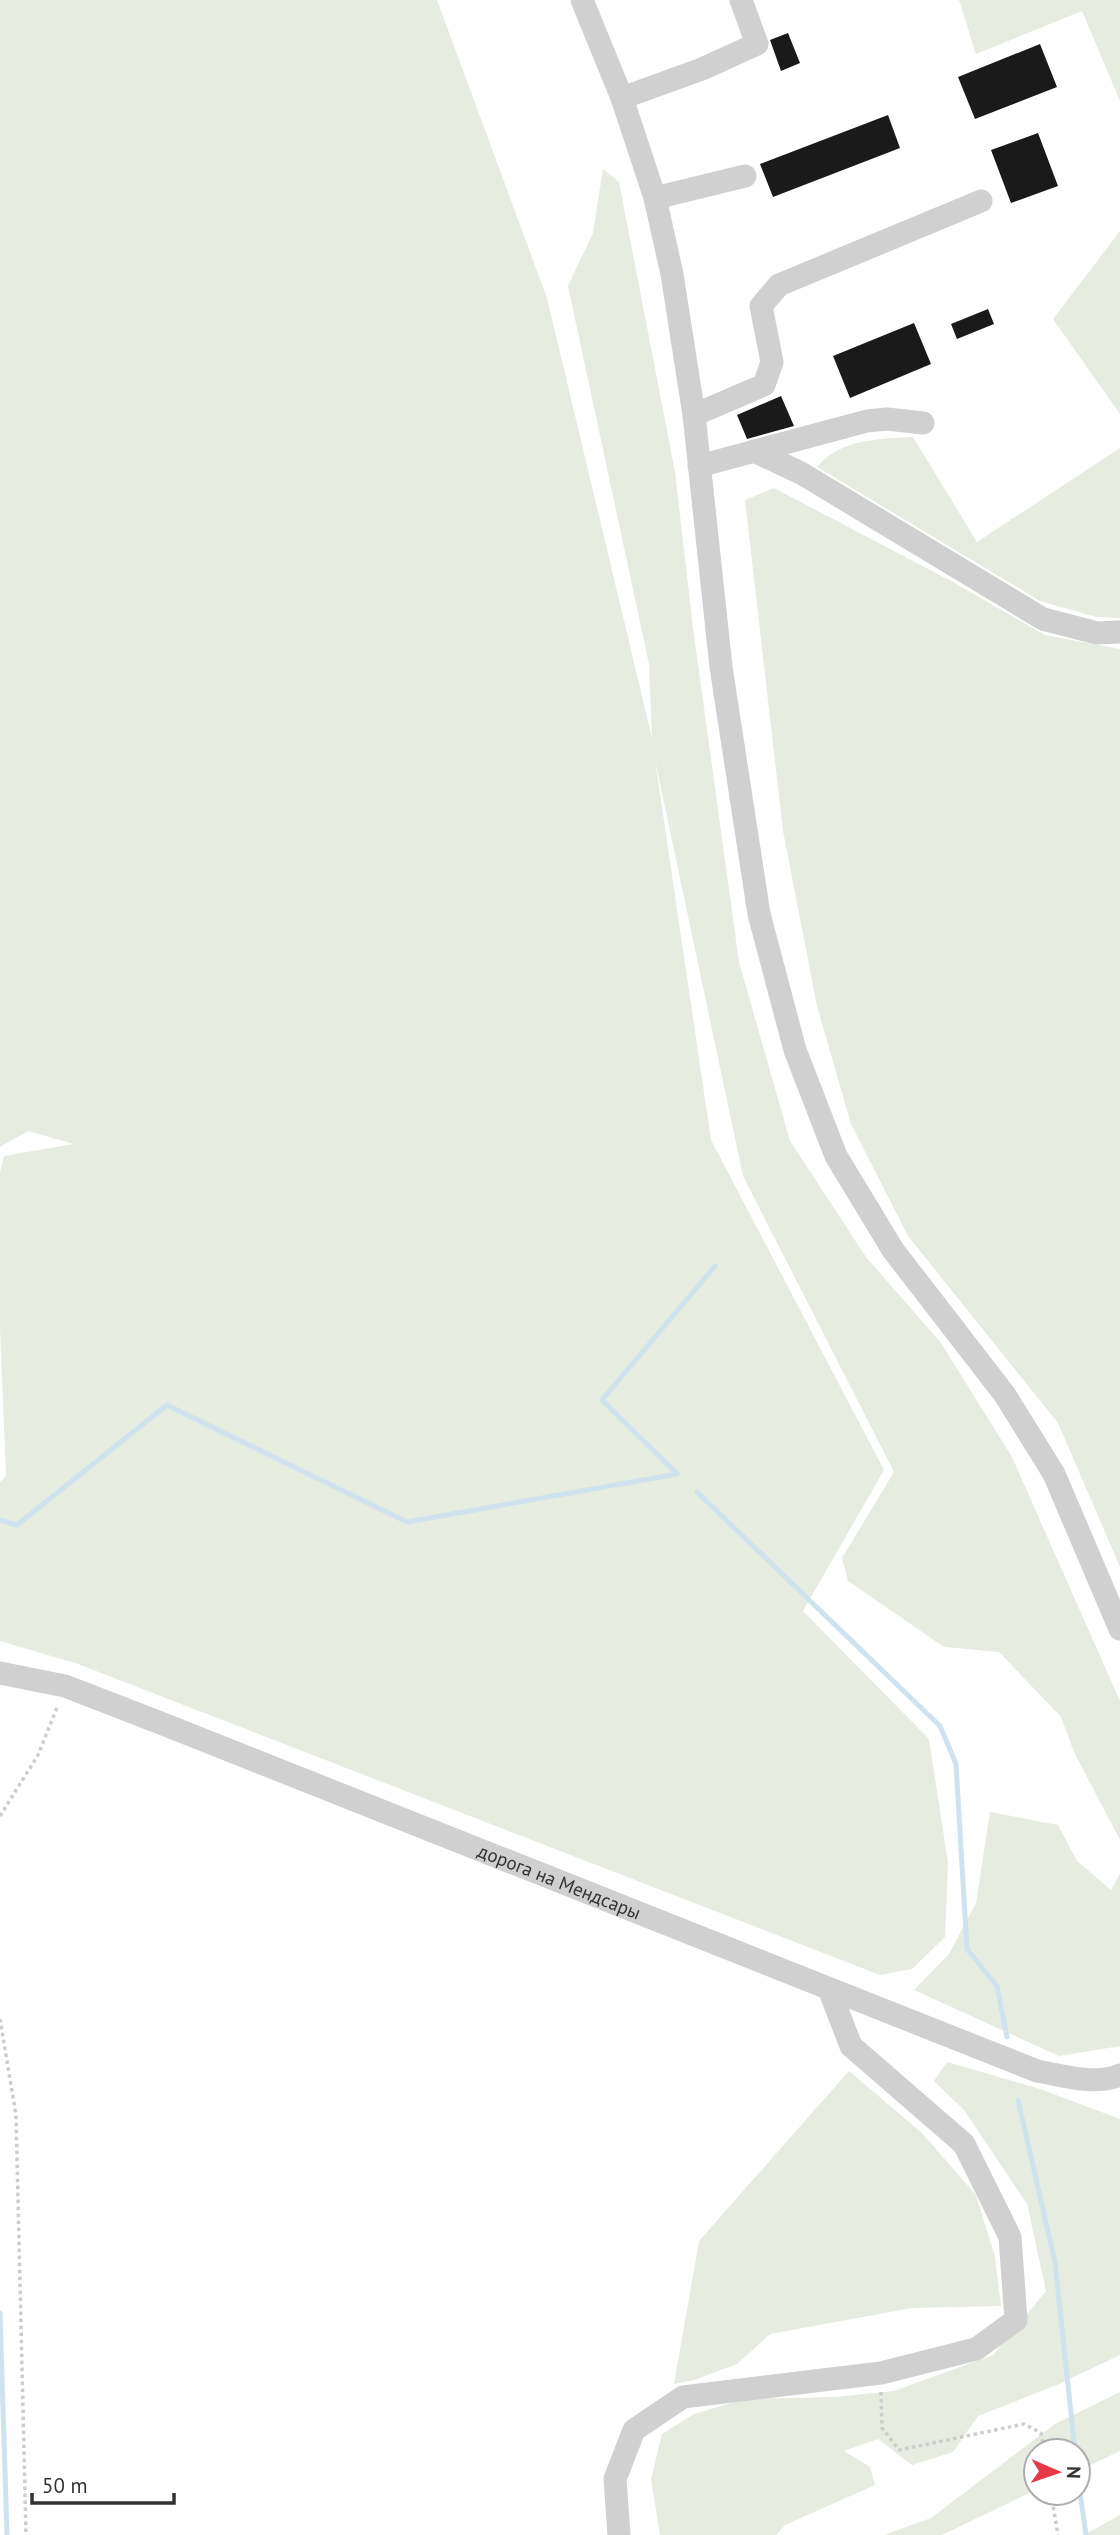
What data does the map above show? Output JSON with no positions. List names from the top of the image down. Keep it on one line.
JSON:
{"streets":{"street":["дорога на Мендсары"]},"scale_bar":"50 m","north":"right"}
